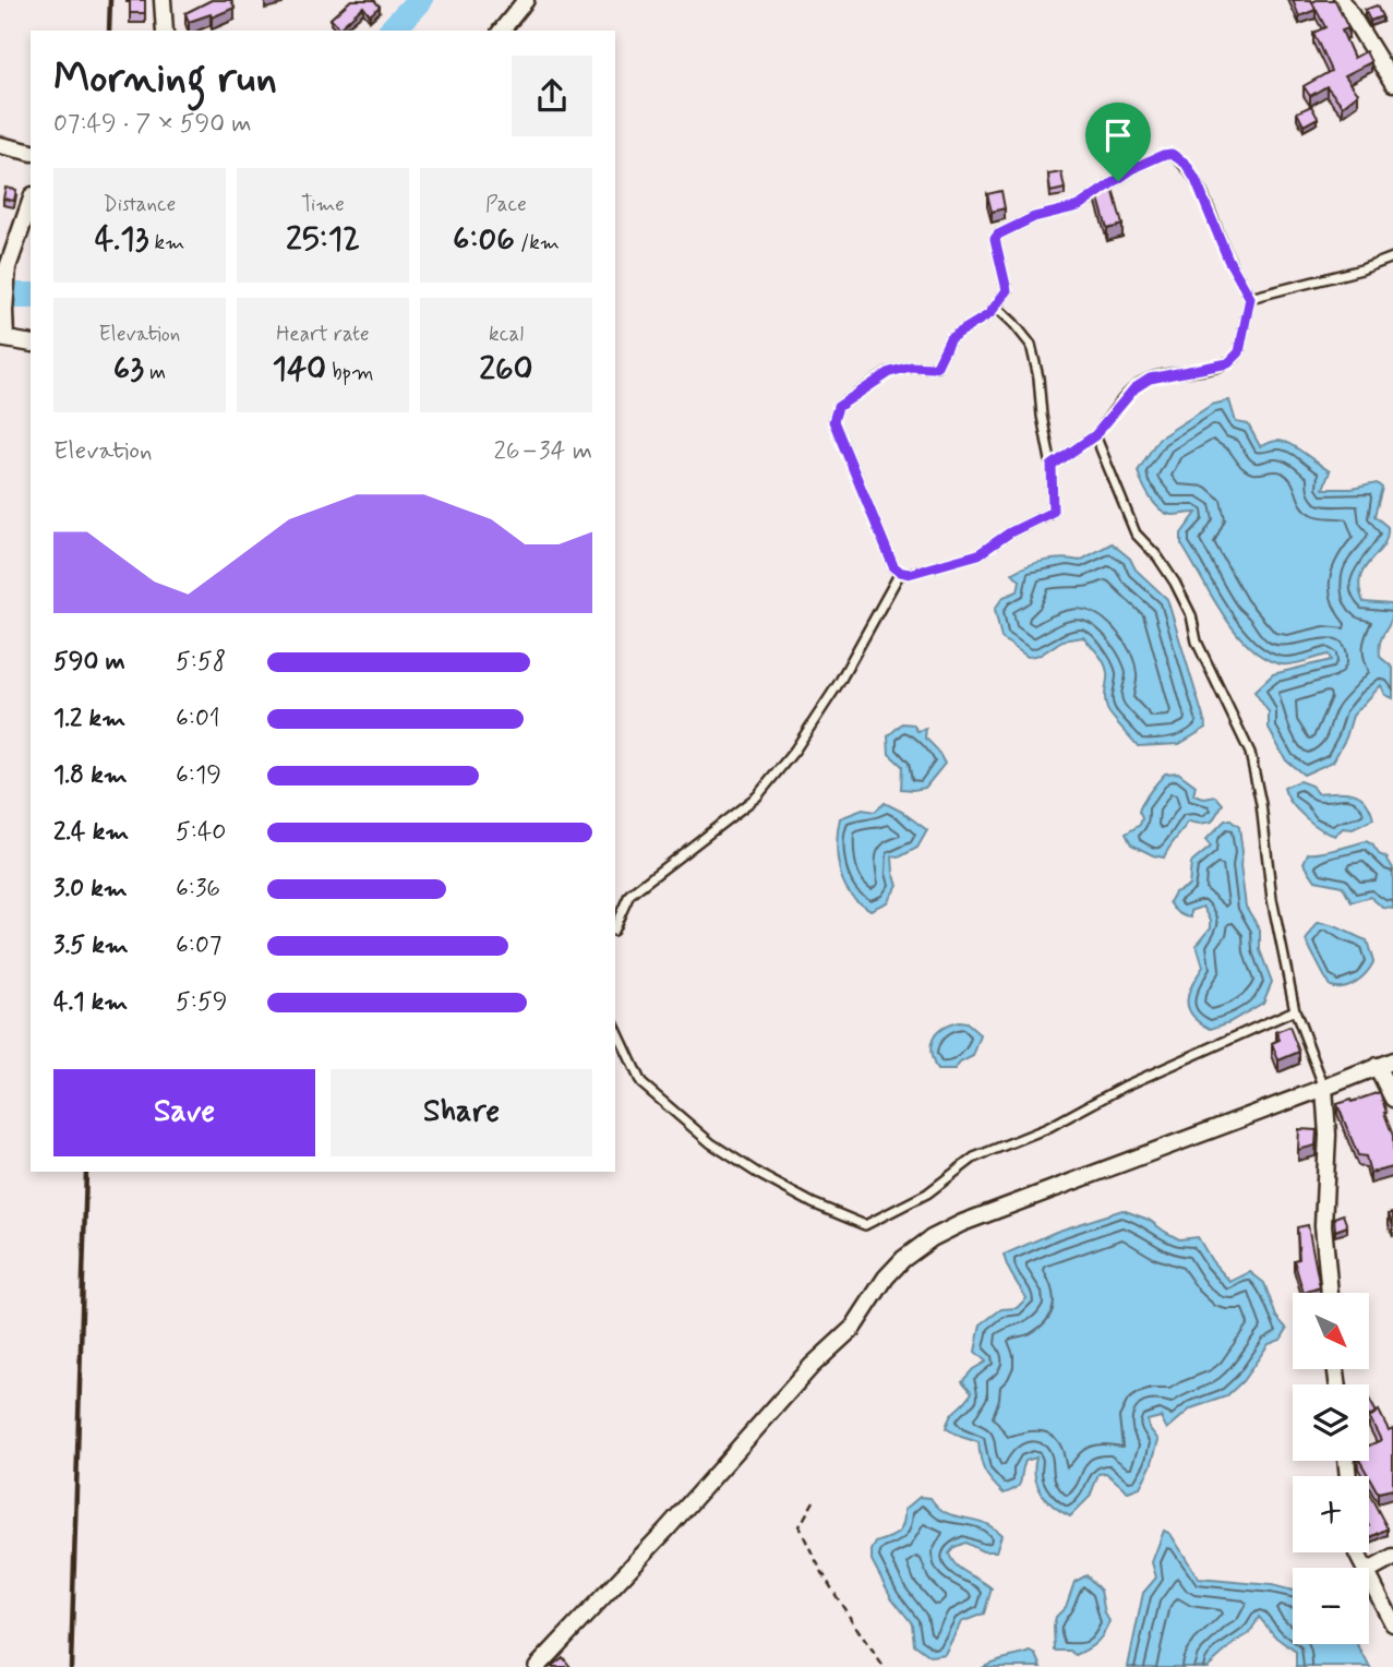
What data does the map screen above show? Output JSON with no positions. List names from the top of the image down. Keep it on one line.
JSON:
{"north":"bottom right","page":{"heading":["Morning run","07:49 · 7 × 590 m"],"stats":[["Distance","4.13 km"],["Time","25:12"],["Pace","6:06 /km"],["Elevation","63 m"],["Heart rate","140 bpm"],["kcal","260"]],"chart":["Elevation","26–34 m"],"list":[{"name":"590 m","note":"5:58"},{"name":"1.2 km","note":"6:01"},{"name":"1.8 km","note":"6:19"},{"name":"2.4 km","note":"5:40"},{"name":"3.0 km","note":"6:36"},{"name":"3.5 km","note":"6:07"},{"name":"4.1 km","note":"5:59"}],"buttons":["Save","Share"],"map_buttons":["+","−"]}}
